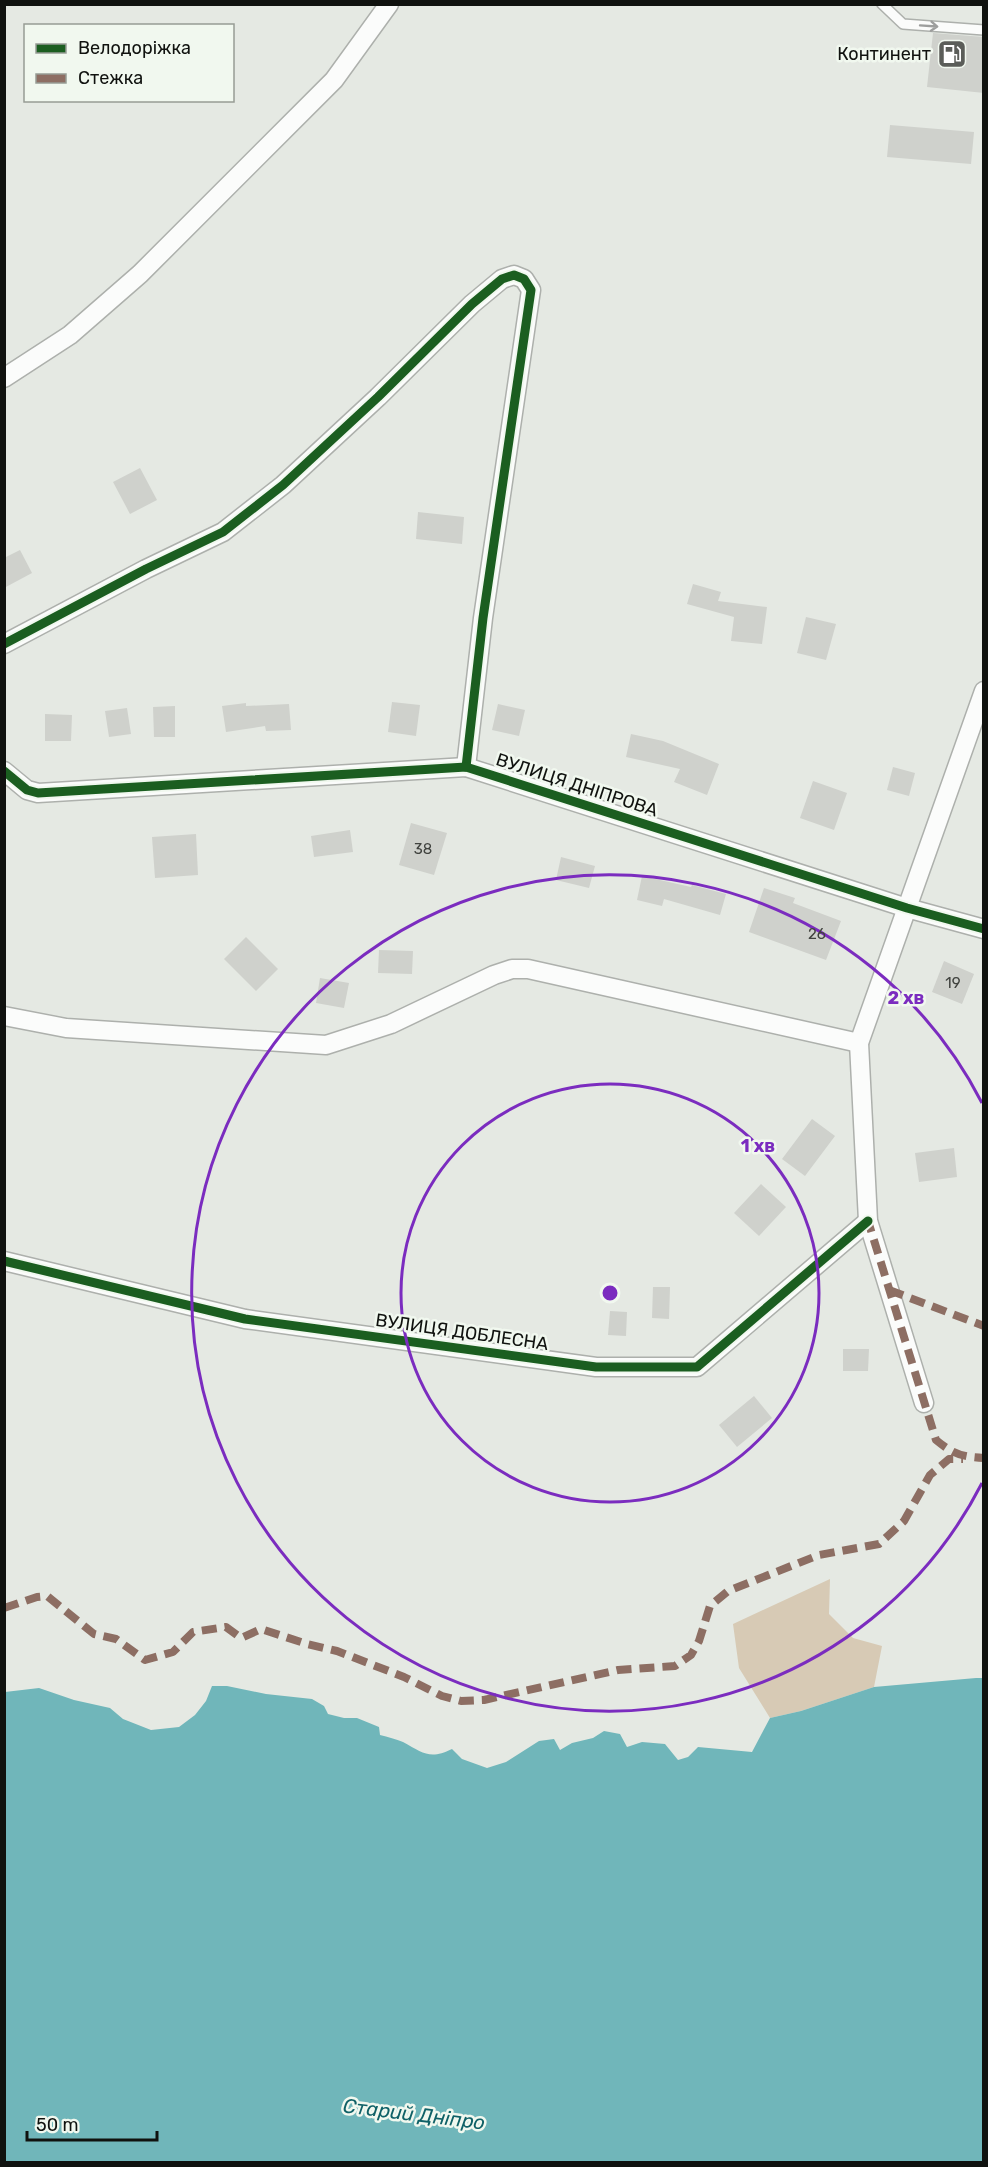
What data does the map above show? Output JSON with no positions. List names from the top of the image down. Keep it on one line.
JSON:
{"streets":{"street":["ВУЛИЦЯ ДНІПРОВА","ВУЛИЦЯ ДОБЛЕСНА"]},"water":["Старий Дніпро"],"places":{"fuel station":["Континент"]},"house_numbers":["38","26","19"],"legend":["Велодоріжка","Стежка"],"scale_bar":"50 m","rings":["2 хв","1 хв"]}
